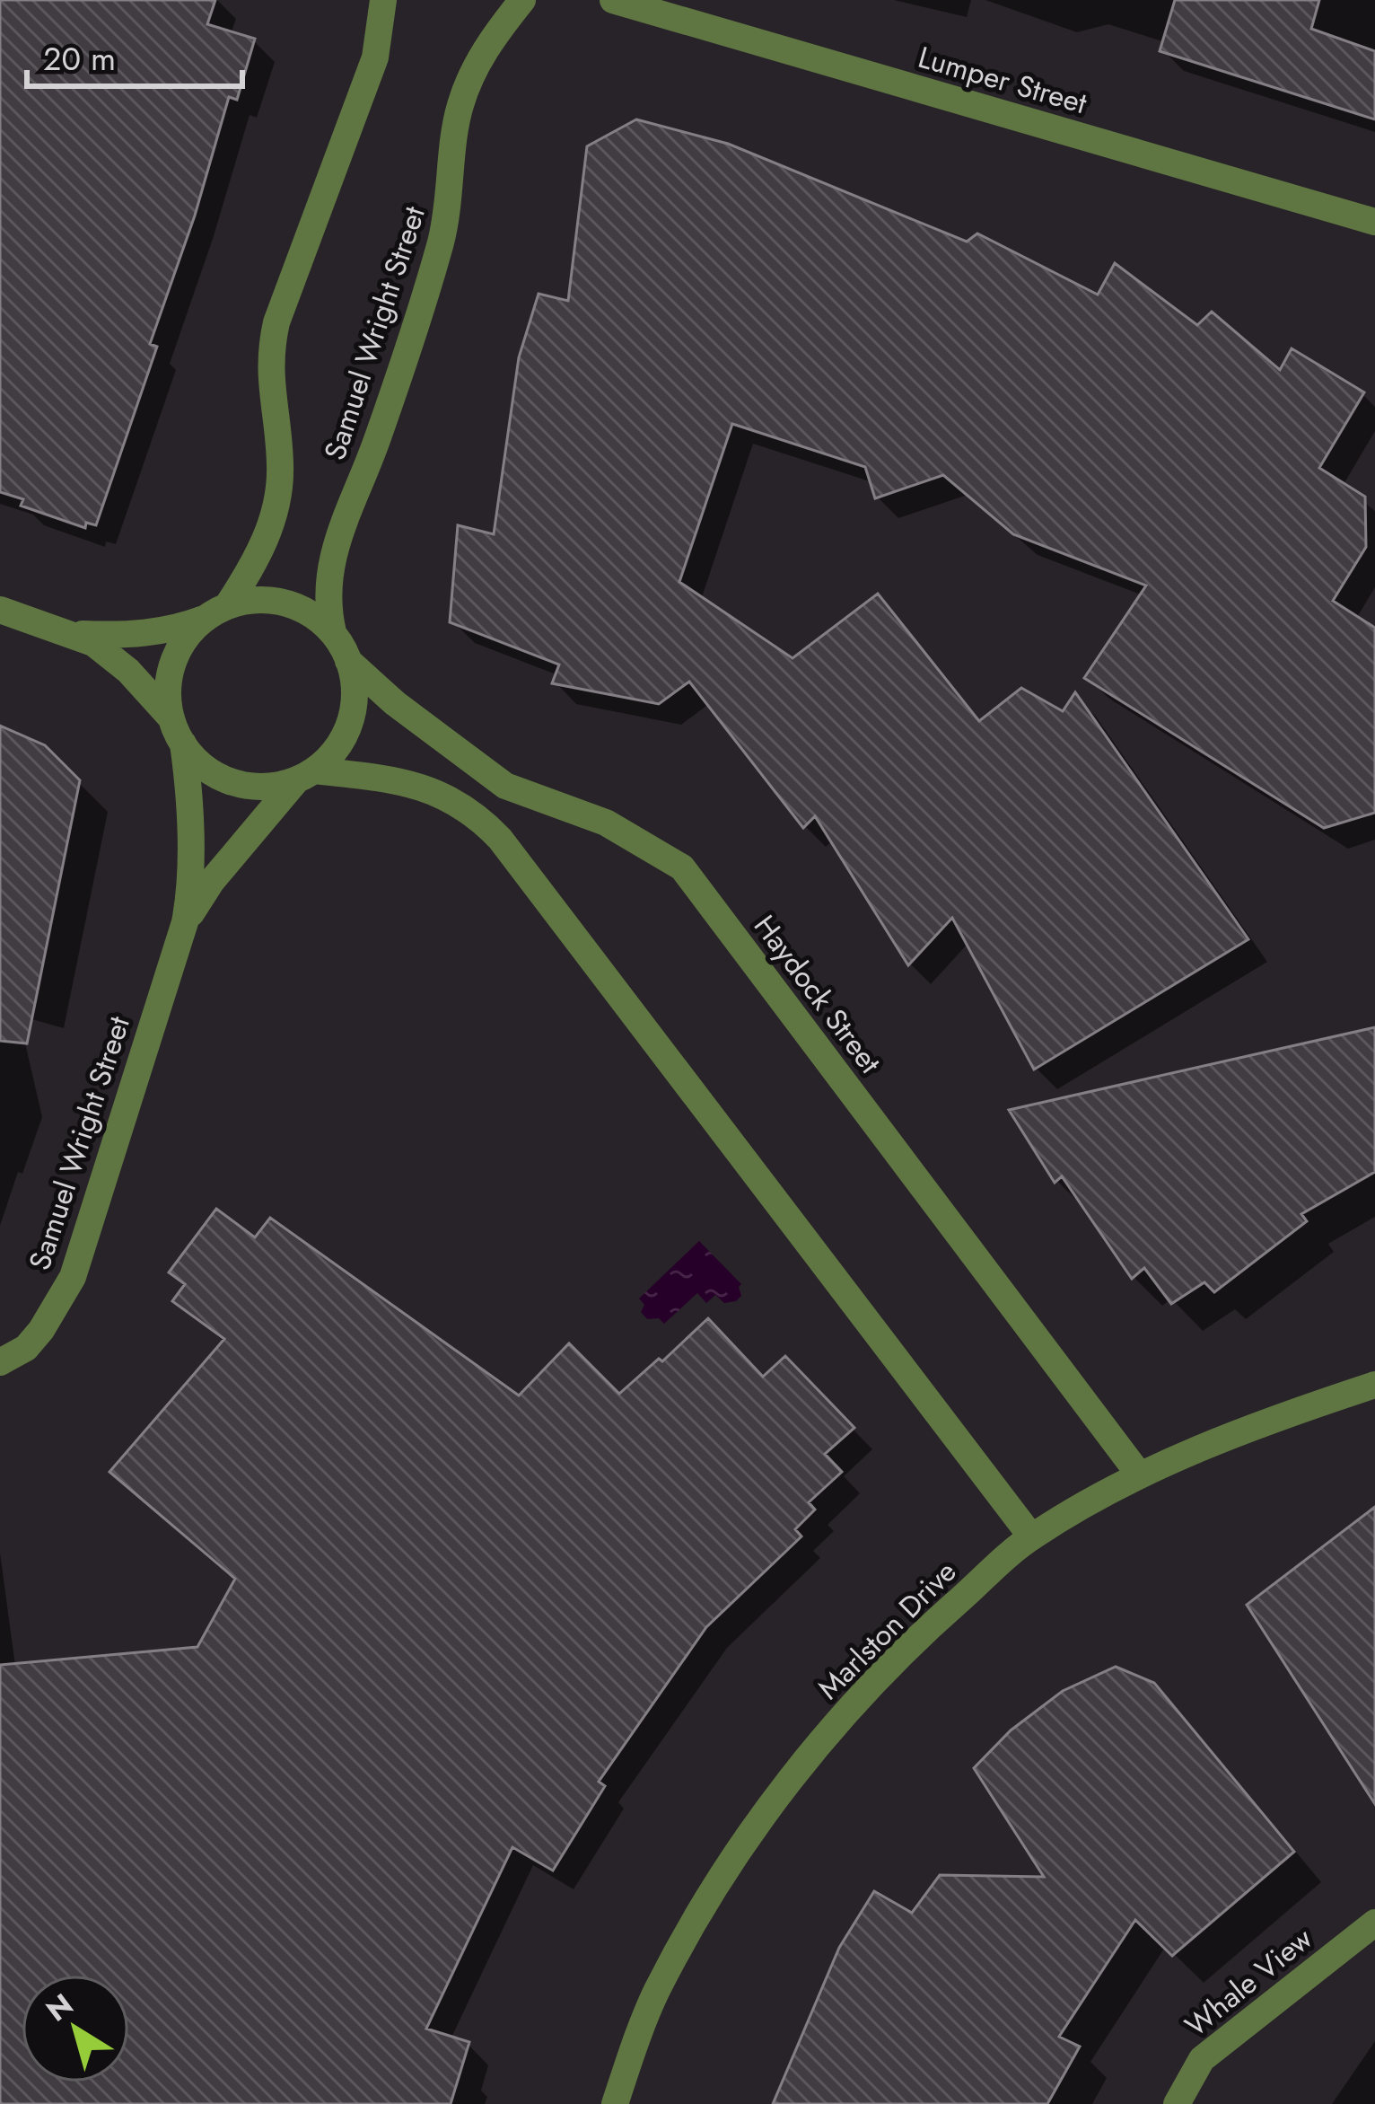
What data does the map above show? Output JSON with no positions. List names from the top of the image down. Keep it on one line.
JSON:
{"streets":{"street":["Lumper Street","Samuel Wright Street","Haydock Street","Marlston Drive","Whale View"]},"crossings":[["Samuel Wright Street","Haydock Street"],["Haydock Street","Marlston Drive"]],"scale_bar":"20 m","north":"top left"}
